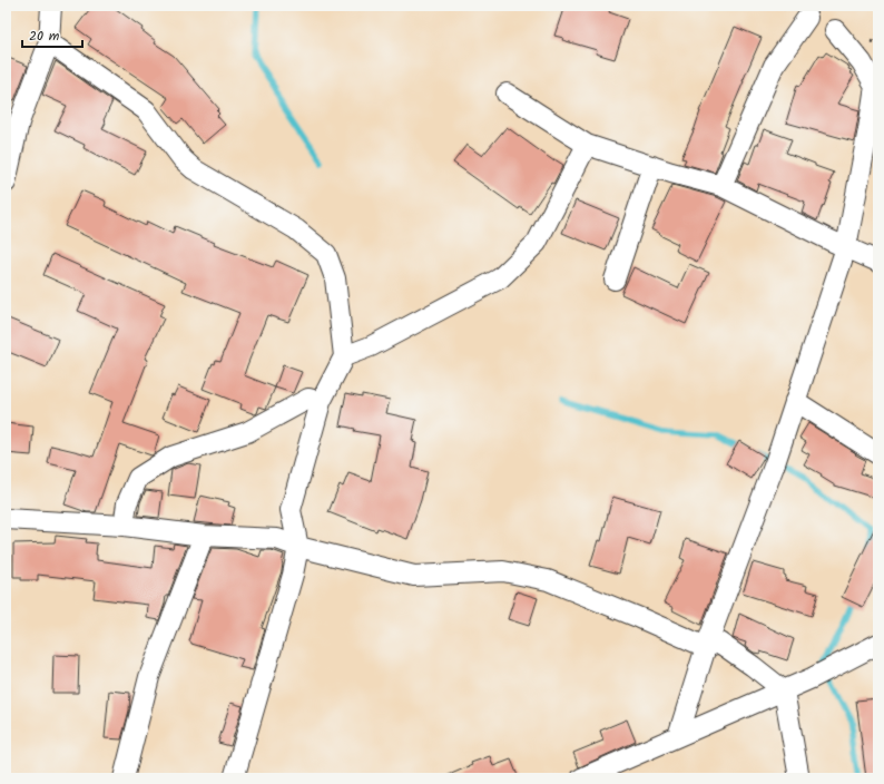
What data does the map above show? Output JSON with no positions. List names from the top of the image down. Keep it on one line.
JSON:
{"scale_bar":"20 m"}
